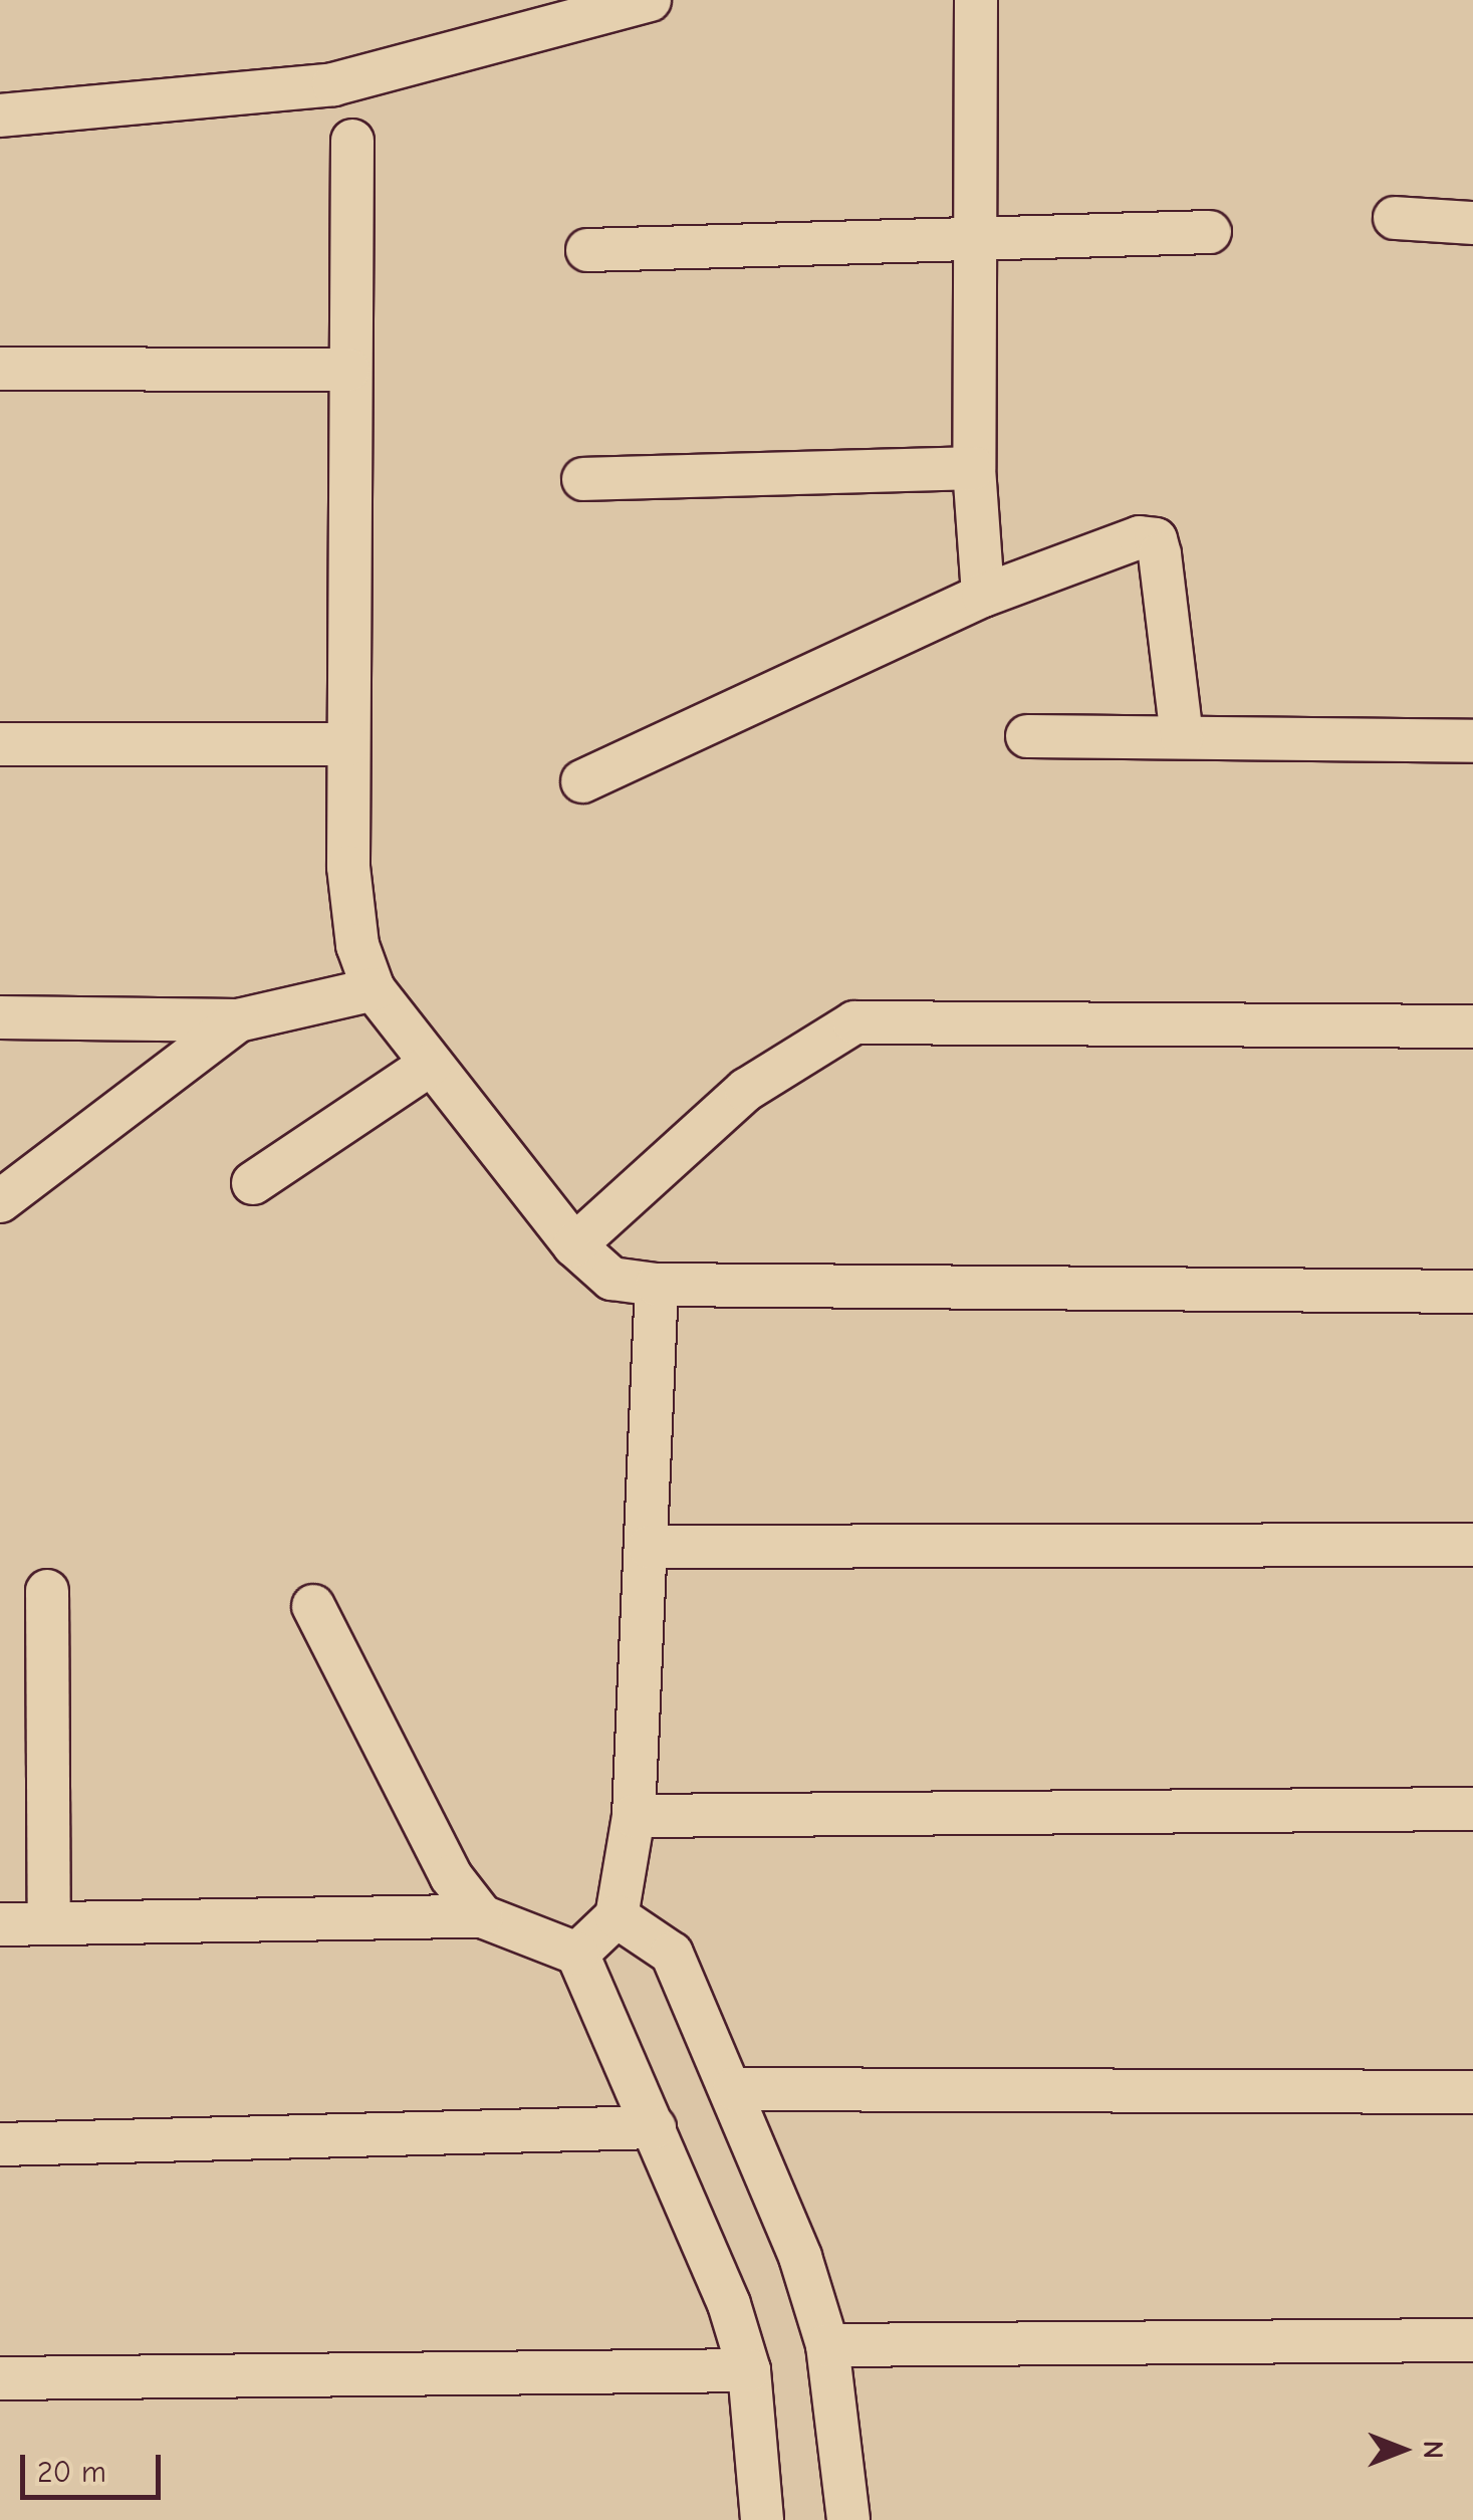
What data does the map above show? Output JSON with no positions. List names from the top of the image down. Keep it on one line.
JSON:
{"scale_bar":"20 m","north":"right"}
